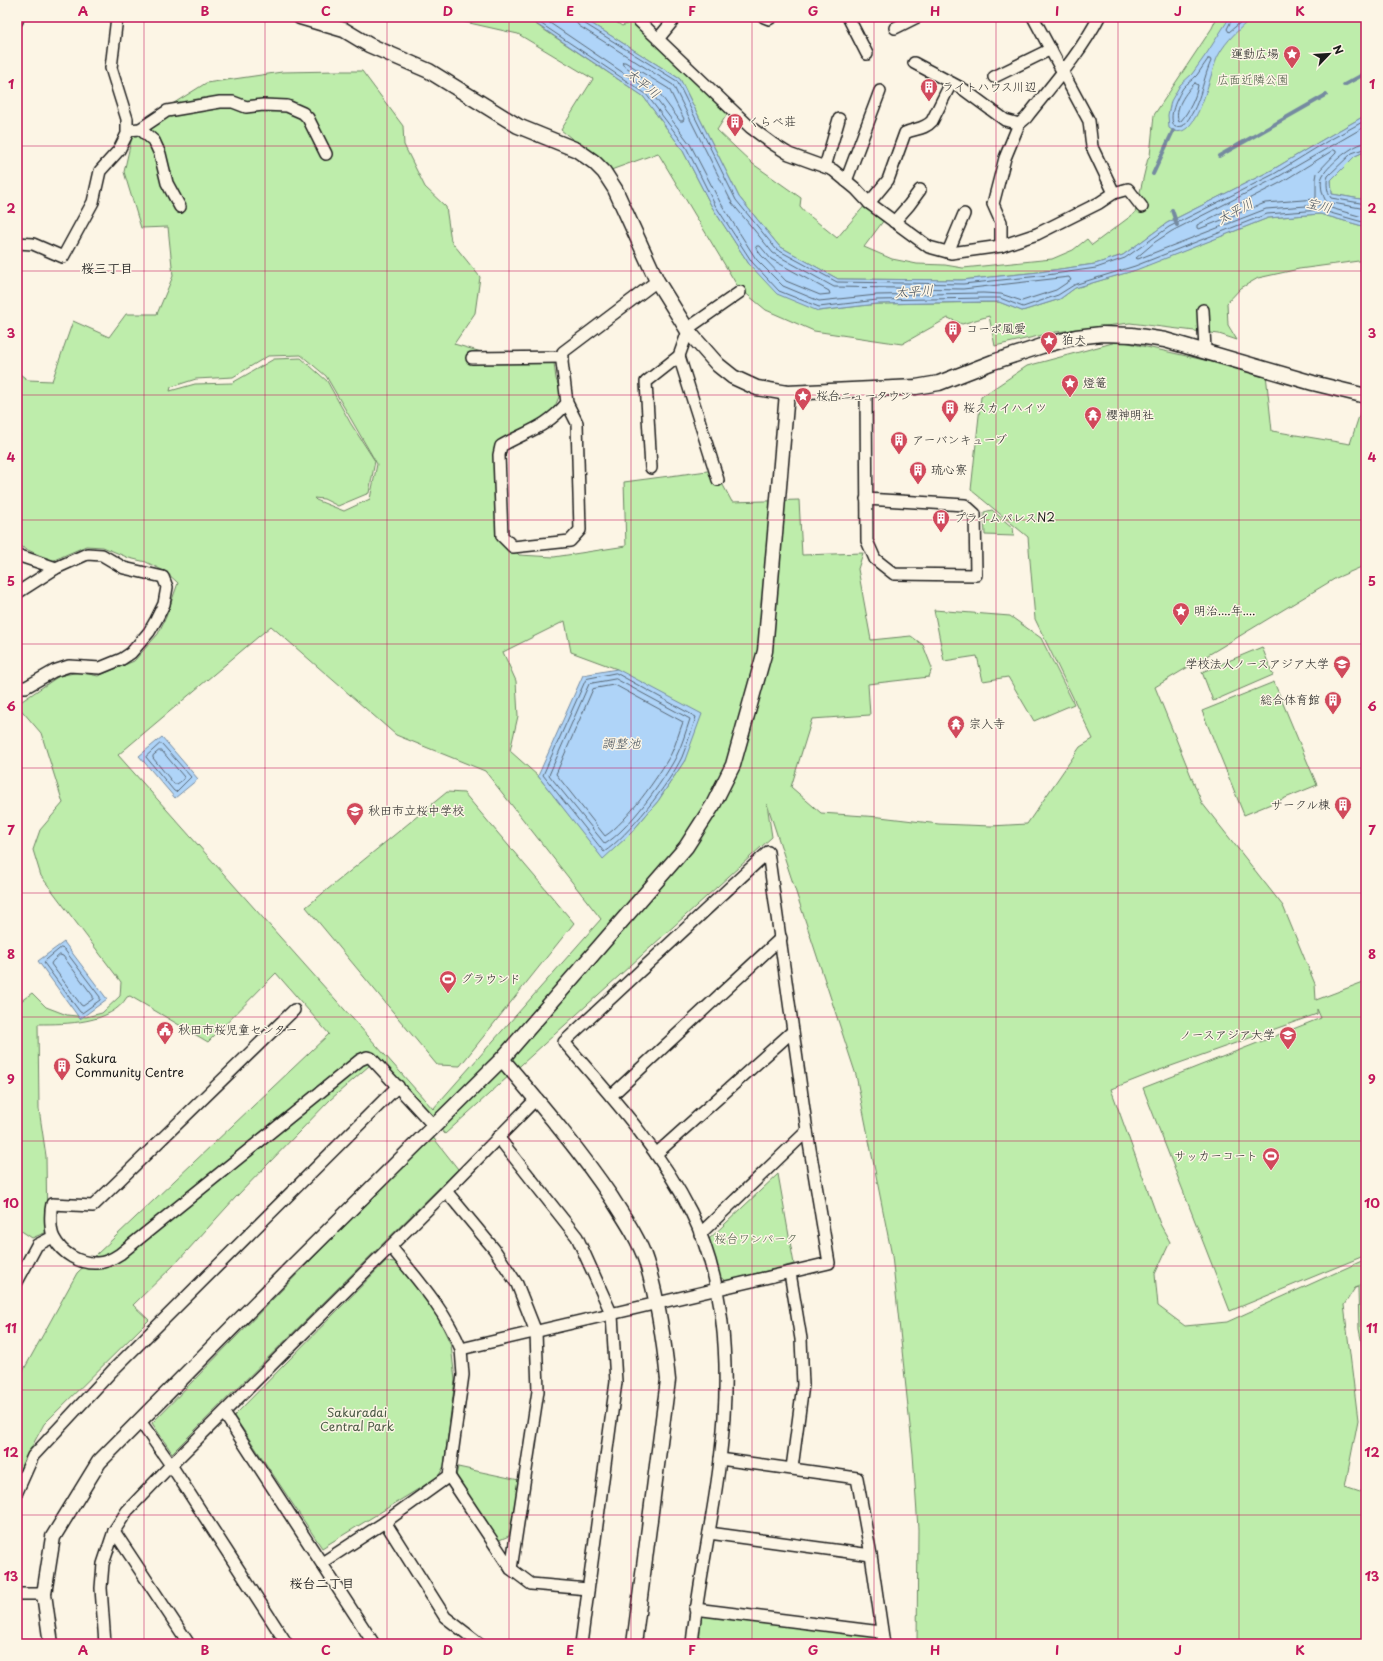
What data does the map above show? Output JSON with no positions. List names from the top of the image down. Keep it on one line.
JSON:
{"districts":["桜三丁目","桜台二丁目"],"water":["太平川","宝川","調整池"],"parks":["広面近隣公園","桜台ワンパーク","Sakuradai Central Park"],"places":{"place":["運動広場","狛犬","燈篭","桜台ニュータウン","明治....年...."],"building":["ライトハウス川辺","くらべ荘","コーポ風愛","桜スカイハイツ","アーバンキューブ","琉心寮","プライムパレスN2","総合体育館","サークル棟","Sakura Community Centre"],"temple":["櫻神明社","宗入寺"],"school or university":["学校法人ノースアジア大学","秋田市立桜中学校","ノースアジア大学"],"sports":["グラウンド","サッカーコート"],"public building":["秋田市桜児童センター"]},"north":"top right","grid":{"columns":["A","B","C","D","E","F","G","H","I","J","K"],"rows":["1","2","3","4","5","6","7","8","9","10","11","12","13"]}}
